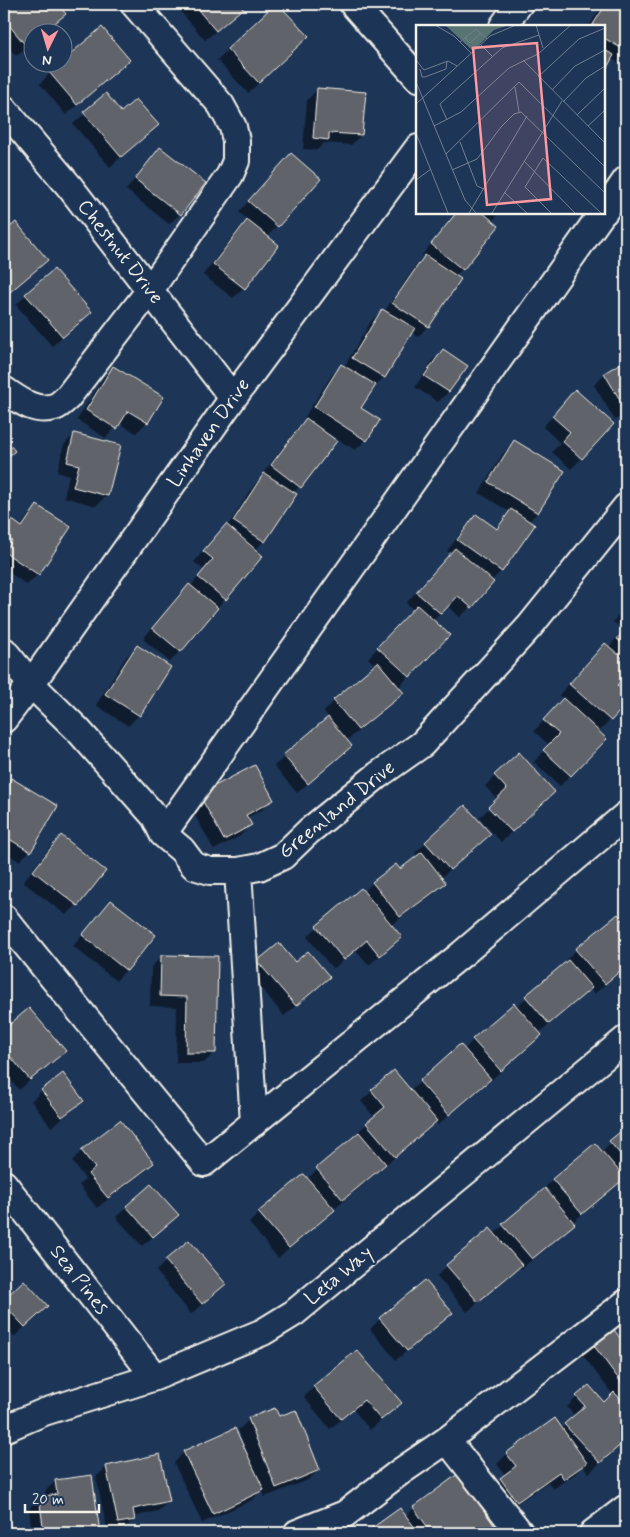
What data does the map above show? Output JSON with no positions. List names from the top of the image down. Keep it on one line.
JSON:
{"streets":{"street":["Chestnut Drive","Linhaven Drive","Greenland Drive","Leta Way","Sea Pines"]},"crossings":[["Chestnut Drive","Linhaven Drive"],["Linhaven Drive","Greenland Drive"],["Leta Way","Sea Pines"]],"scale_bar":"20 m","north":"bottom"}
